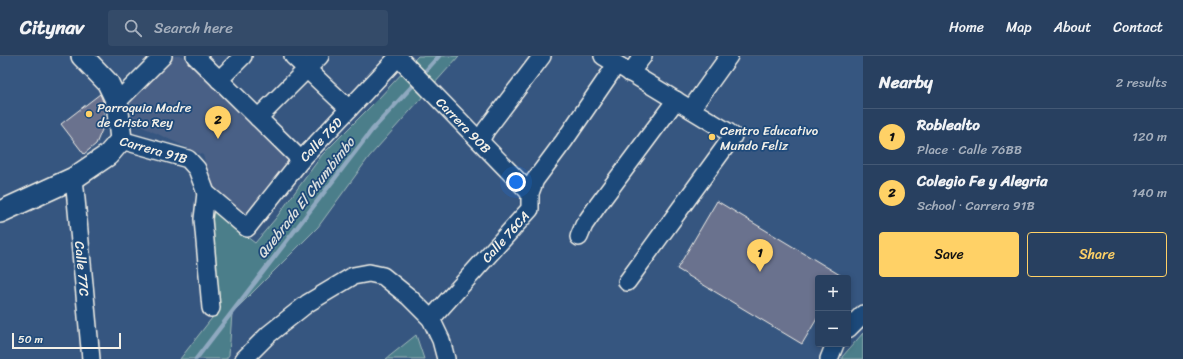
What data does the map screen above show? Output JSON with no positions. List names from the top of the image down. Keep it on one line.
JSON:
{"streets":{"street":["Carrera 90B","Calle 76D","Carrera 91B","Calle 76CA","Calle 77C"]},"crossings":[["Carrera 90B","Calle 76D"],["Carrera 90B","Calle 76CA"],["Calle 76D","Carrera 91B"],["Carrera 91B","Calle 77C"]],"water":["Quebrada El Chumbimbo"],"places":["Parroquia Madre de Cristo Rey","Centro Educativo Mundo Feliz"],"scale_bar":"50 m","page":{"header":"Citynav","search":"Search here","nav":["Home","Map","About","Contact"],"heading":["Nearby","2 results"],"pins":["2","1"],"list":[{"mark":"1","name":"Roblealto","note":"Place · Calle 76BB","value":"120 m"},{"mark":"2","name":"Colegio Fe y Alegria","note":"School · Carrera 91B","value":"140 m"}],"buttons":["Save","Share"],"map_buttons":["+","−"],"scale":"50 m"}}
